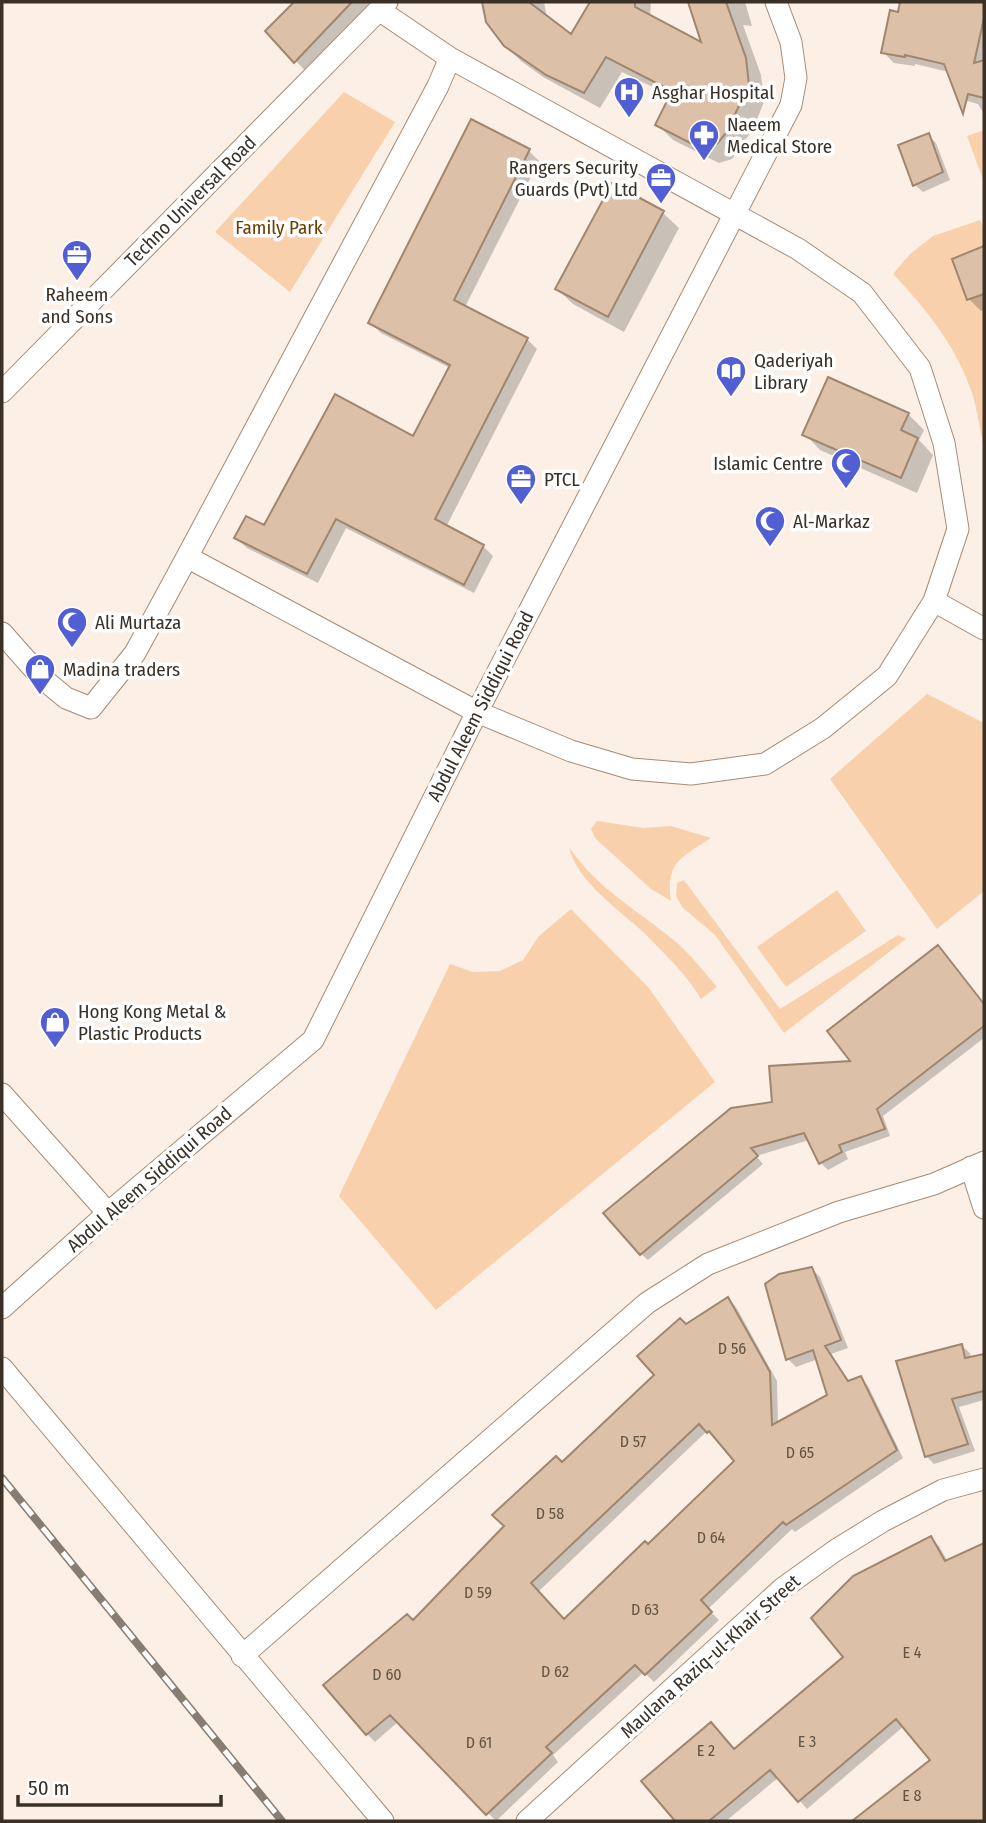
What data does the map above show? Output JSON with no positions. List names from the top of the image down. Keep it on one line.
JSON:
{"streets":{"street":["Techno Universal Road","Abdul Aleem Siddiqui Road","Maulana Raziq-ul-Khair Street"]},"parks":["Family Park"],"places":{"hospital":["Asghar Hospital"],"pharmacy":["Naeem Medical Store"],"office":["Rangers Security Guards (Pvt) Ltd","Raheem and Sons","PTCL"],"library":["Qaderiyah Library"],"mosque":["Islamic Centre","Al-Markaz","Ali Murtaza"],"shop":["Madina traders","Hong Kong Metal & Plastic Products"]},"house_numbers":["D 56","D 57","D 65","D 58","D 64","D 59","D 63","E 4","D 62","D 60","E 3","D 61","E 2","E 8"],"scale_bar":"50 m"}
